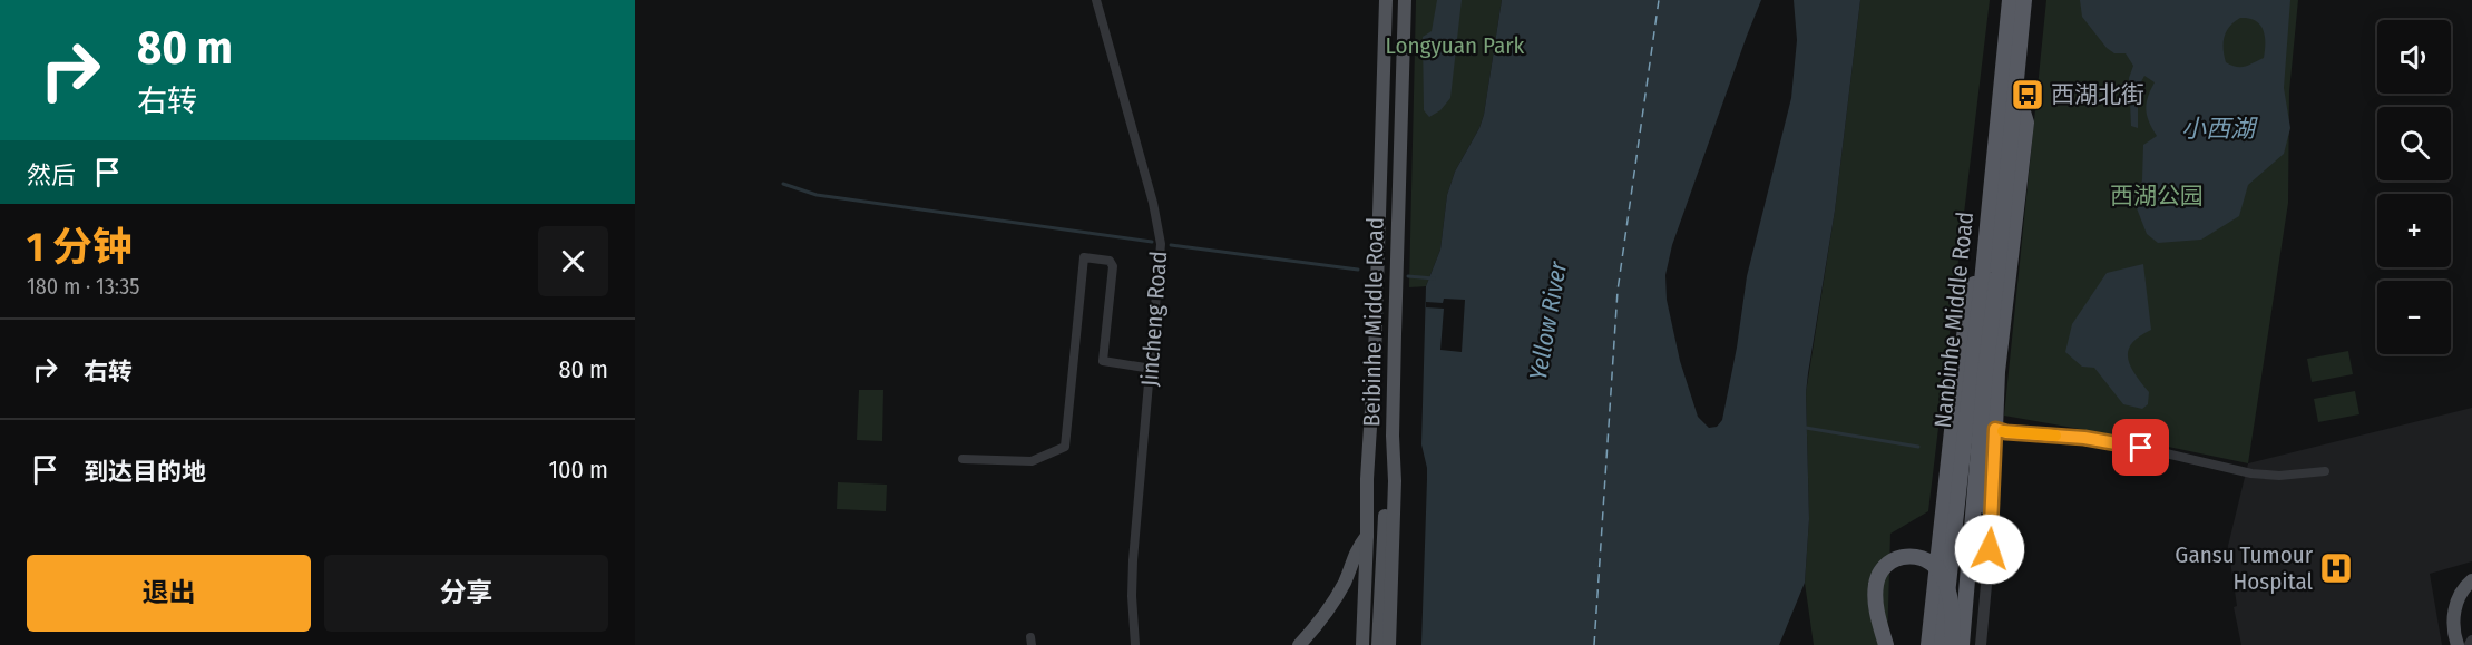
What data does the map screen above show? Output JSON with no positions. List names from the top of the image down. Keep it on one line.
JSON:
{"streets":{"highway":["Nanbinhe Middle Road"],"main road":["Beibinhe Middle Road"],"street":["Jincheng Road"]},"water":["小西湖","Yellow River"],"parks":["Longyuan Park","西湖公园"],"places":{"bus stop":["西湖北街"],"hospital":["Gansu Tumour Hospital"]},"page":{"turn":["80 m","右转"],"map_buttons":["+","−"],"then":"然后","heading":["1 分钟","180 m · 13:35"],"list":[{"name":"右转","value":"80 m"},{"name":"到达目的地","value":"100 m"}],"buttons":["退出","分享"]}}
